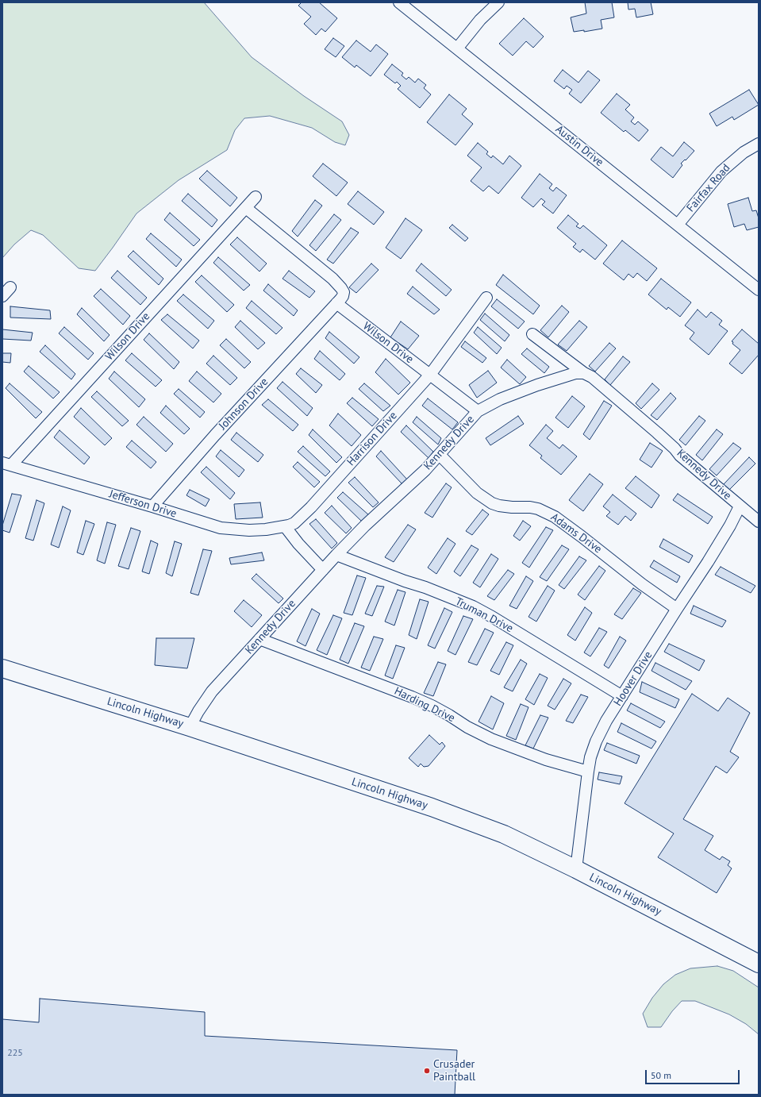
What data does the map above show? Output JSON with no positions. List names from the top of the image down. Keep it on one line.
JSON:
{"streets":{"main road":["Lincoln Highway"],"street":["Austin Drive","Fairfax Road","Wilson Drive","Johnson Drive","Harrison Drive","Kennedy Drive","Jefferson Drive","Adams Drive","Truman Drive","Hoover Drive","Harding Drive"]},"crossings":[["Austin Drive","Fairfax Road"],["Wilson Drive","Johnson Drive"],["Wilson Drive","Harrison Drive"],["Wilson Drive","Kennedy Drive"],["Wilson Drive","Jefferson Drive"],["Johnson Drive","Jefferson Drive"],["Harrison Drive","Jefferson Drive"],["Kennedy Drive","Adams Drive"],["Kennedy Drive","Truman Drive"],["Kennedy Drive","Hoover Drive"],["Kennedy Drive","Harding Drive"],["Kennedy Drive","Lincoln Highway"],["Adams Drive","Hoover Drive"],["Truman Drive","Hoover Drive"],["Hoover Drive","Harding Drive"],["Hoover Drive","Lincoln Highway"]],"places":["Crusader Paintball"],"house_numbers":["225"],"scale_bar":"50 m"}
